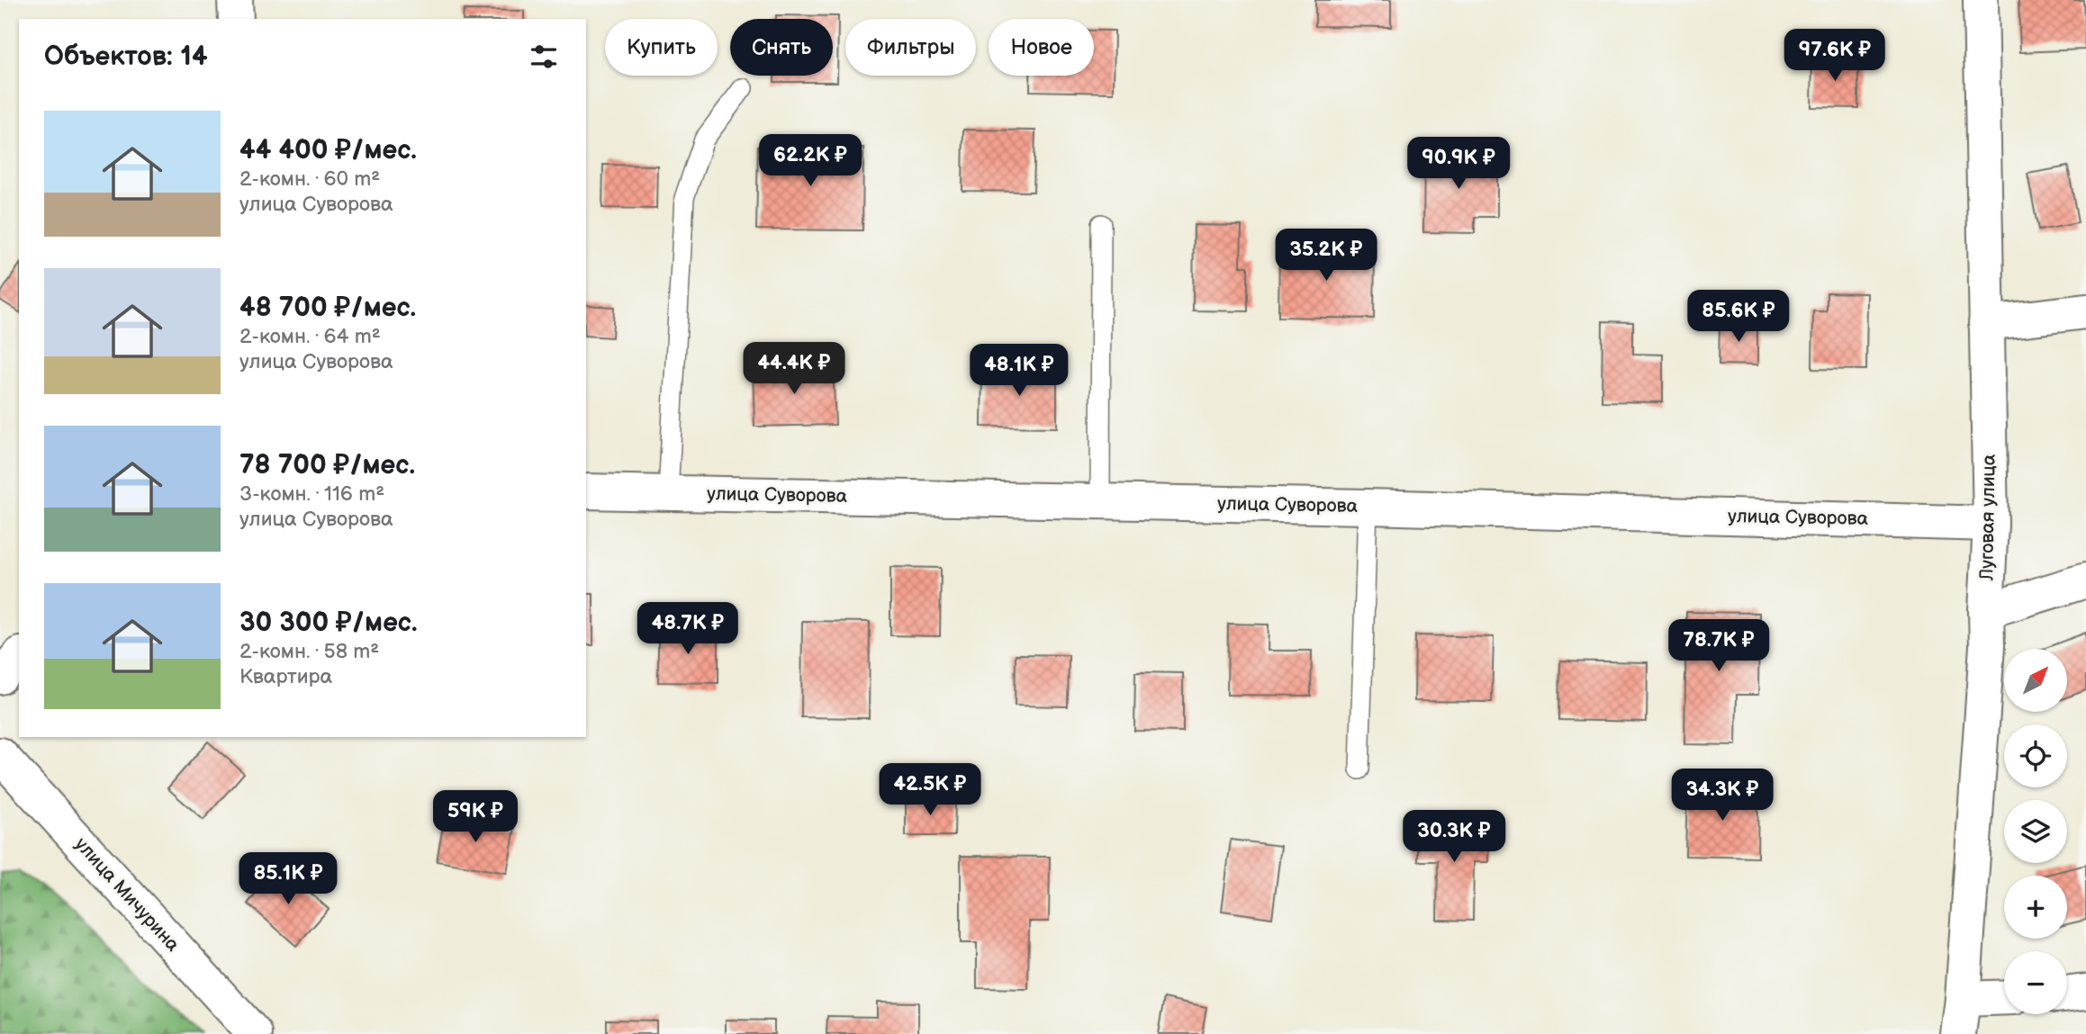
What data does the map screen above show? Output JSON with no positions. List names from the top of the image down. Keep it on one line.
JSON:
{"streets":{"street":["улица Суворова","Луговая улица","улица Мичурина"]},"crossings":[["улица Суворова","Луговая улица"]],"north":"top right","page":{"chip":["Купить","Снять","Фильтры","Новое"],"heading":"Объектов: 14","price":["97.6K ₽","62.2K ₽","90.9K ₽","35.2K ₽","85.6K ₽","44.4K ₽","48.1K ₽","48.7K ₽","78.7K ₽","42.5K ₽","34.3K ₽","59K ₽","30.3K ₽","85.1K ₽"],"list":[{"name":"44 400 ₽/мес.","note":"2-комн. · 60 m² · улица Суворова"},{"name":"48 700 ₽/мес.","note":"2-комн. · 64 m² · улица Суворова"},{"name":"78 700 ₽/мес.","note":"3-комн. · 116 m² · улица Суворова"},{"name":"30 300 ₽/мес.","note":"2-комн. · 58 m² · Квартира"}],"map_buttons":["+","−"]}}
